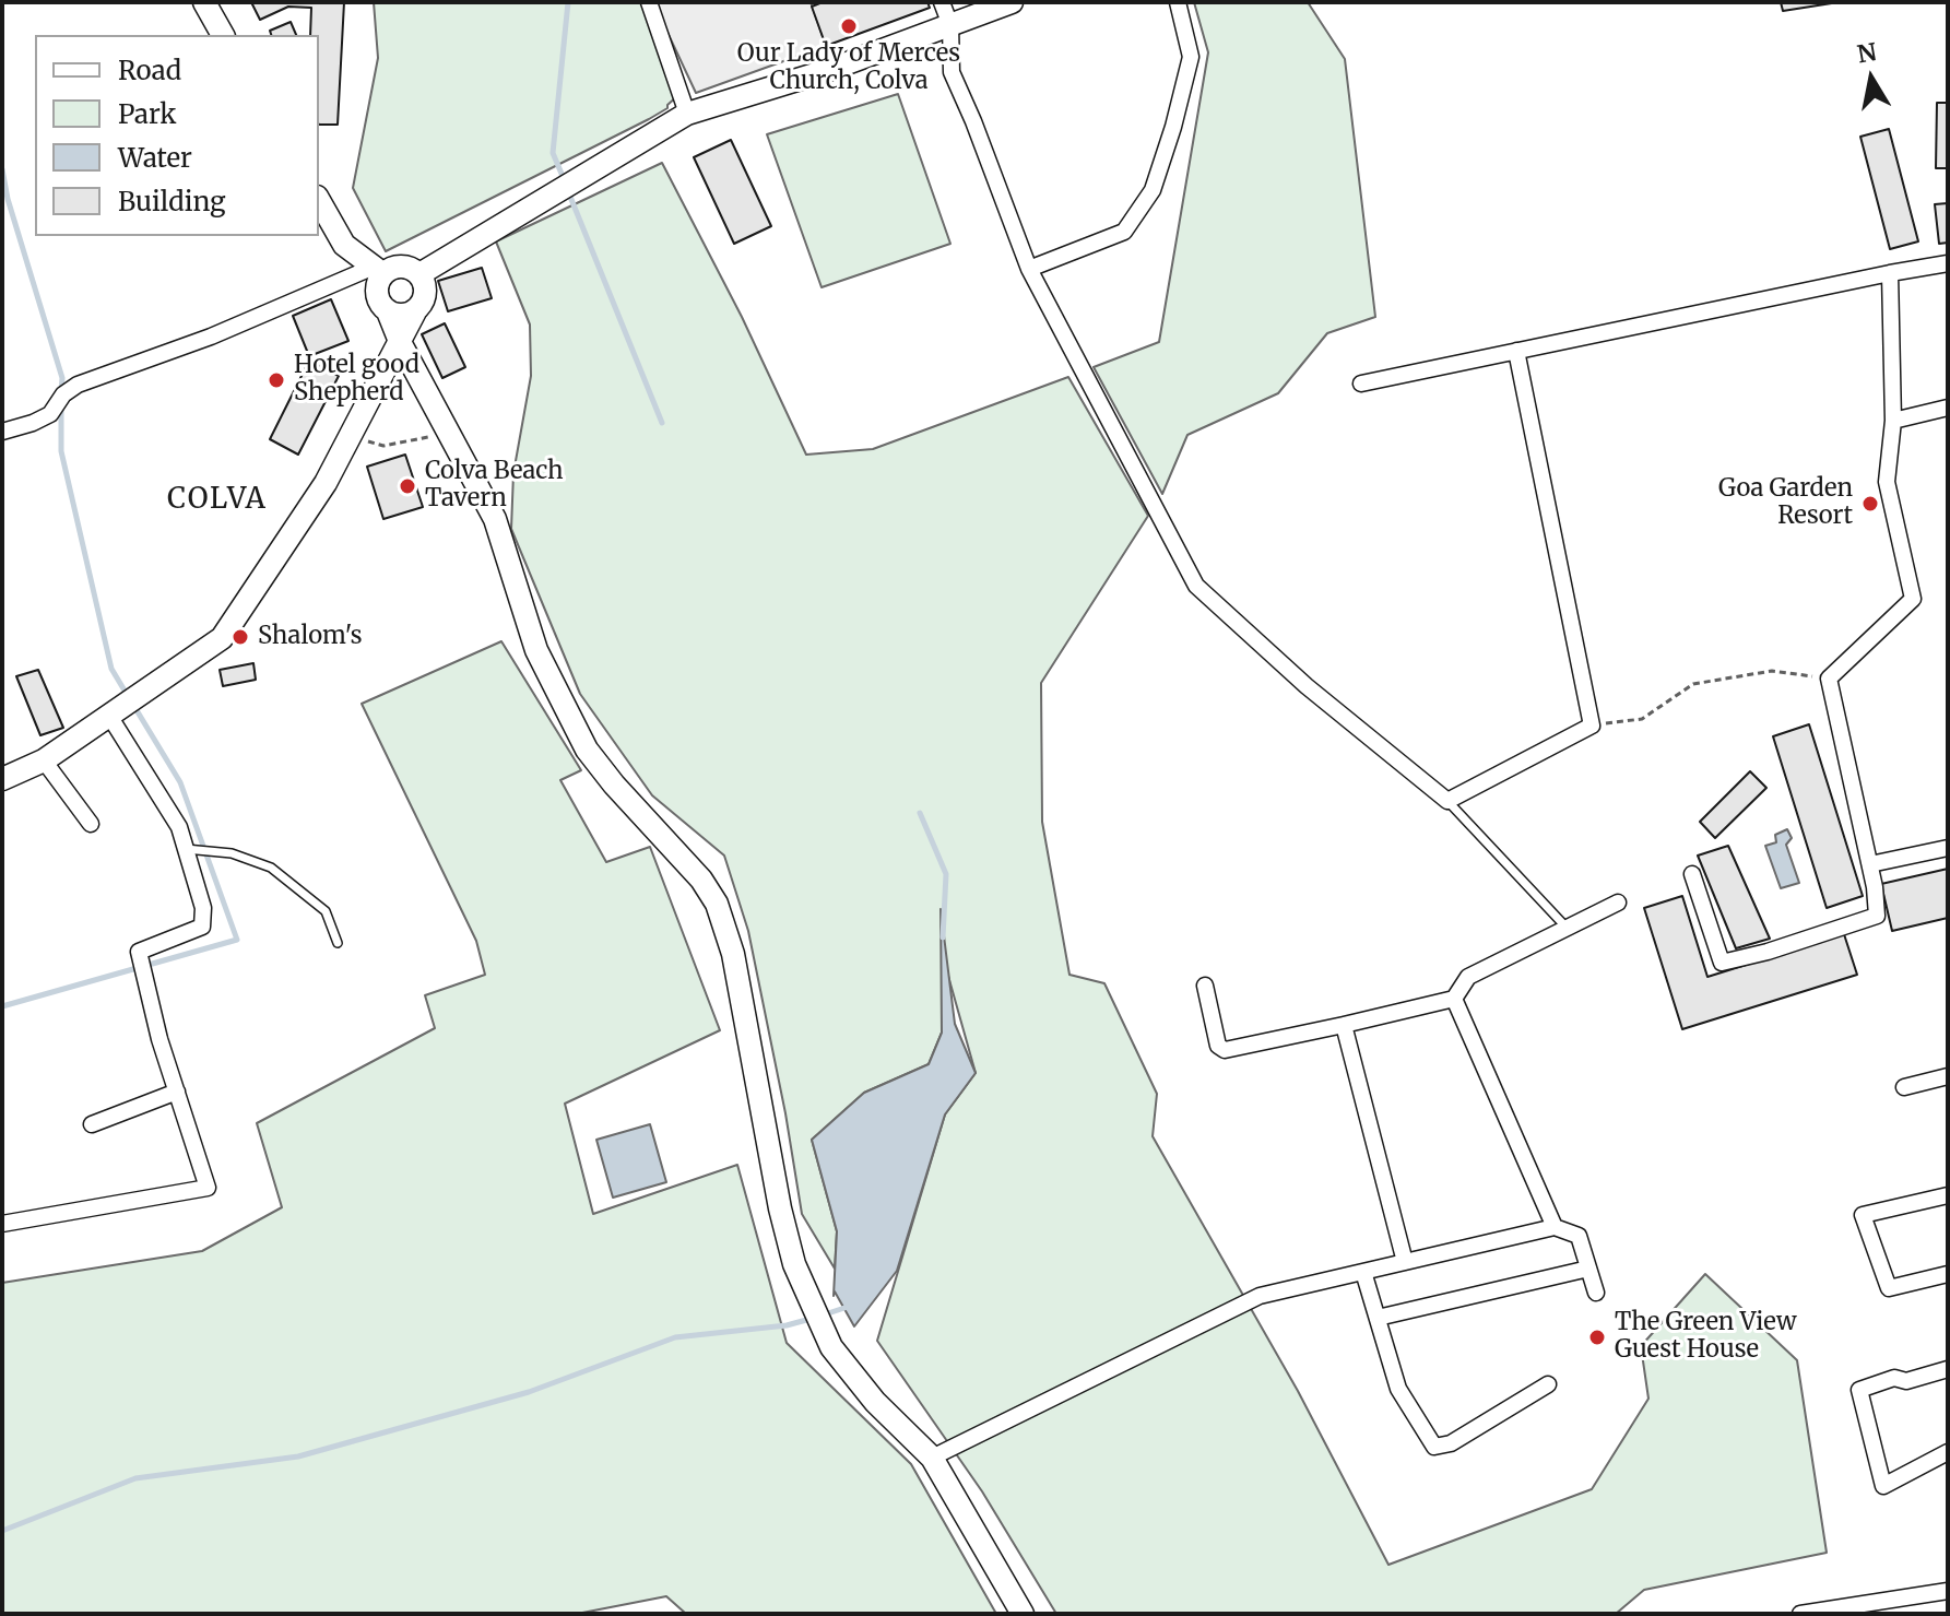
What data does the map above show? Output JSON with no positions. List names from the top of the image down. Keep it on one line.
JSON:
{"districts":["COLVA"],"places":["Our Lady of Merces Church, Colva","Hotel good Shepherd","Colva Beach Tavern","Goa Garden Resort","Shalom's","The Green View Guest House"],"legend":["Road","Park","Water","Building"],"north":"top"}
